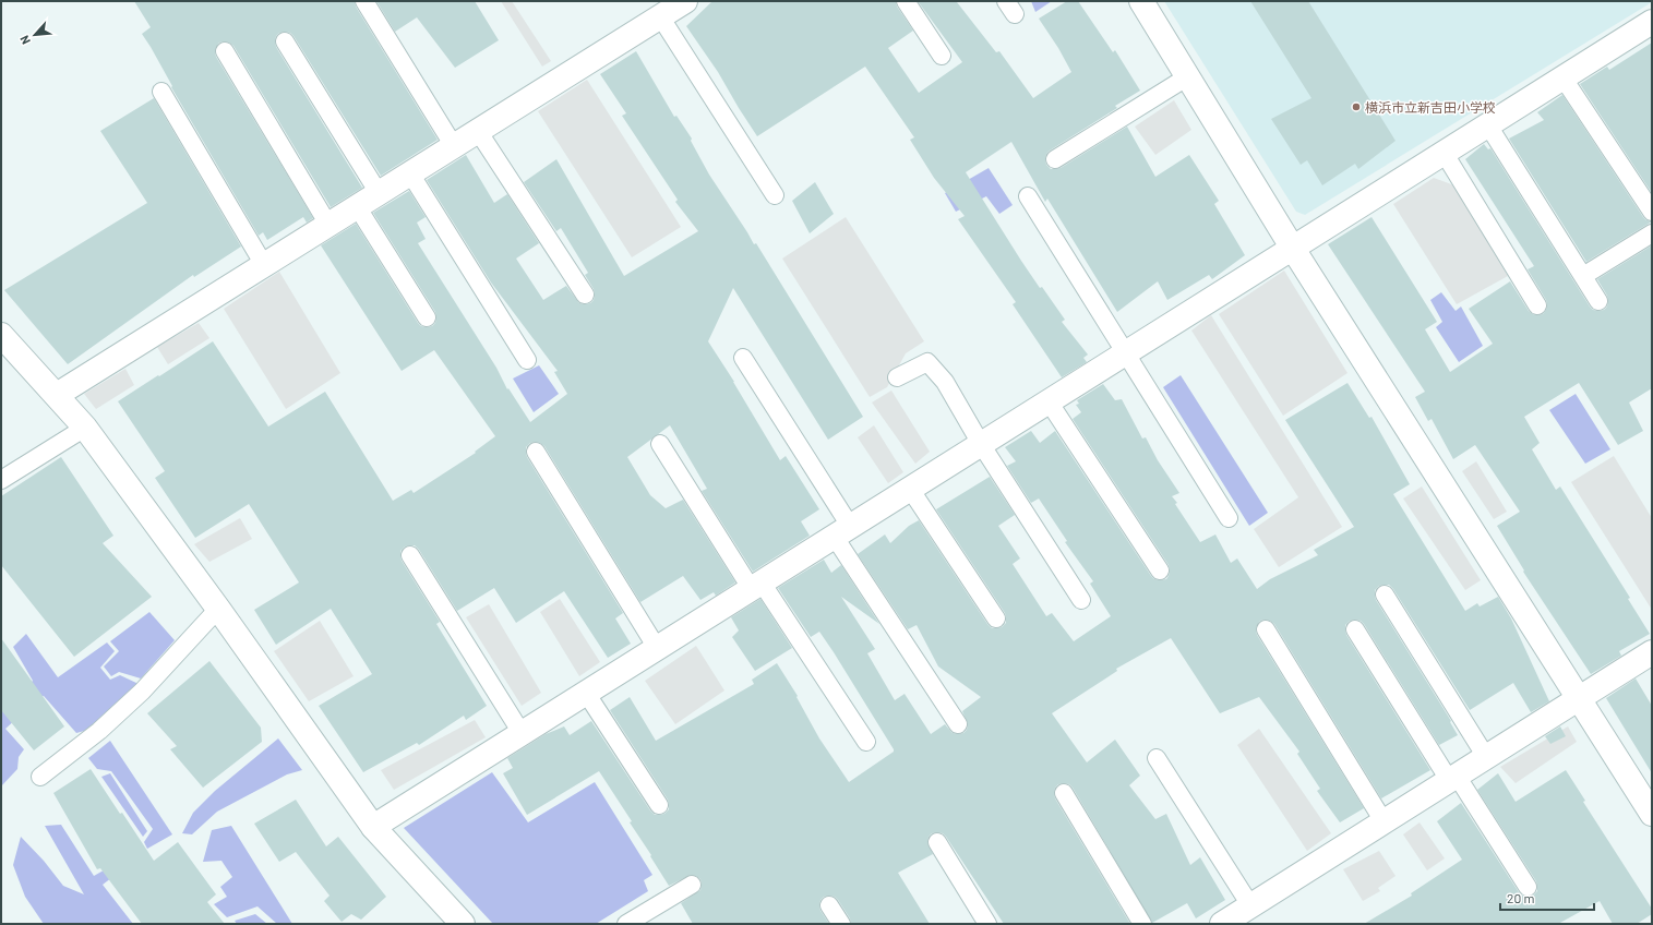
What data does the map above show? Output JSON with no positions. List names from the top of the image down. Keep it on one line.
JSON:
{"places":["横浜市立新吉田小学校"],"scale_bar":"20 m","north":"bottom left"}
